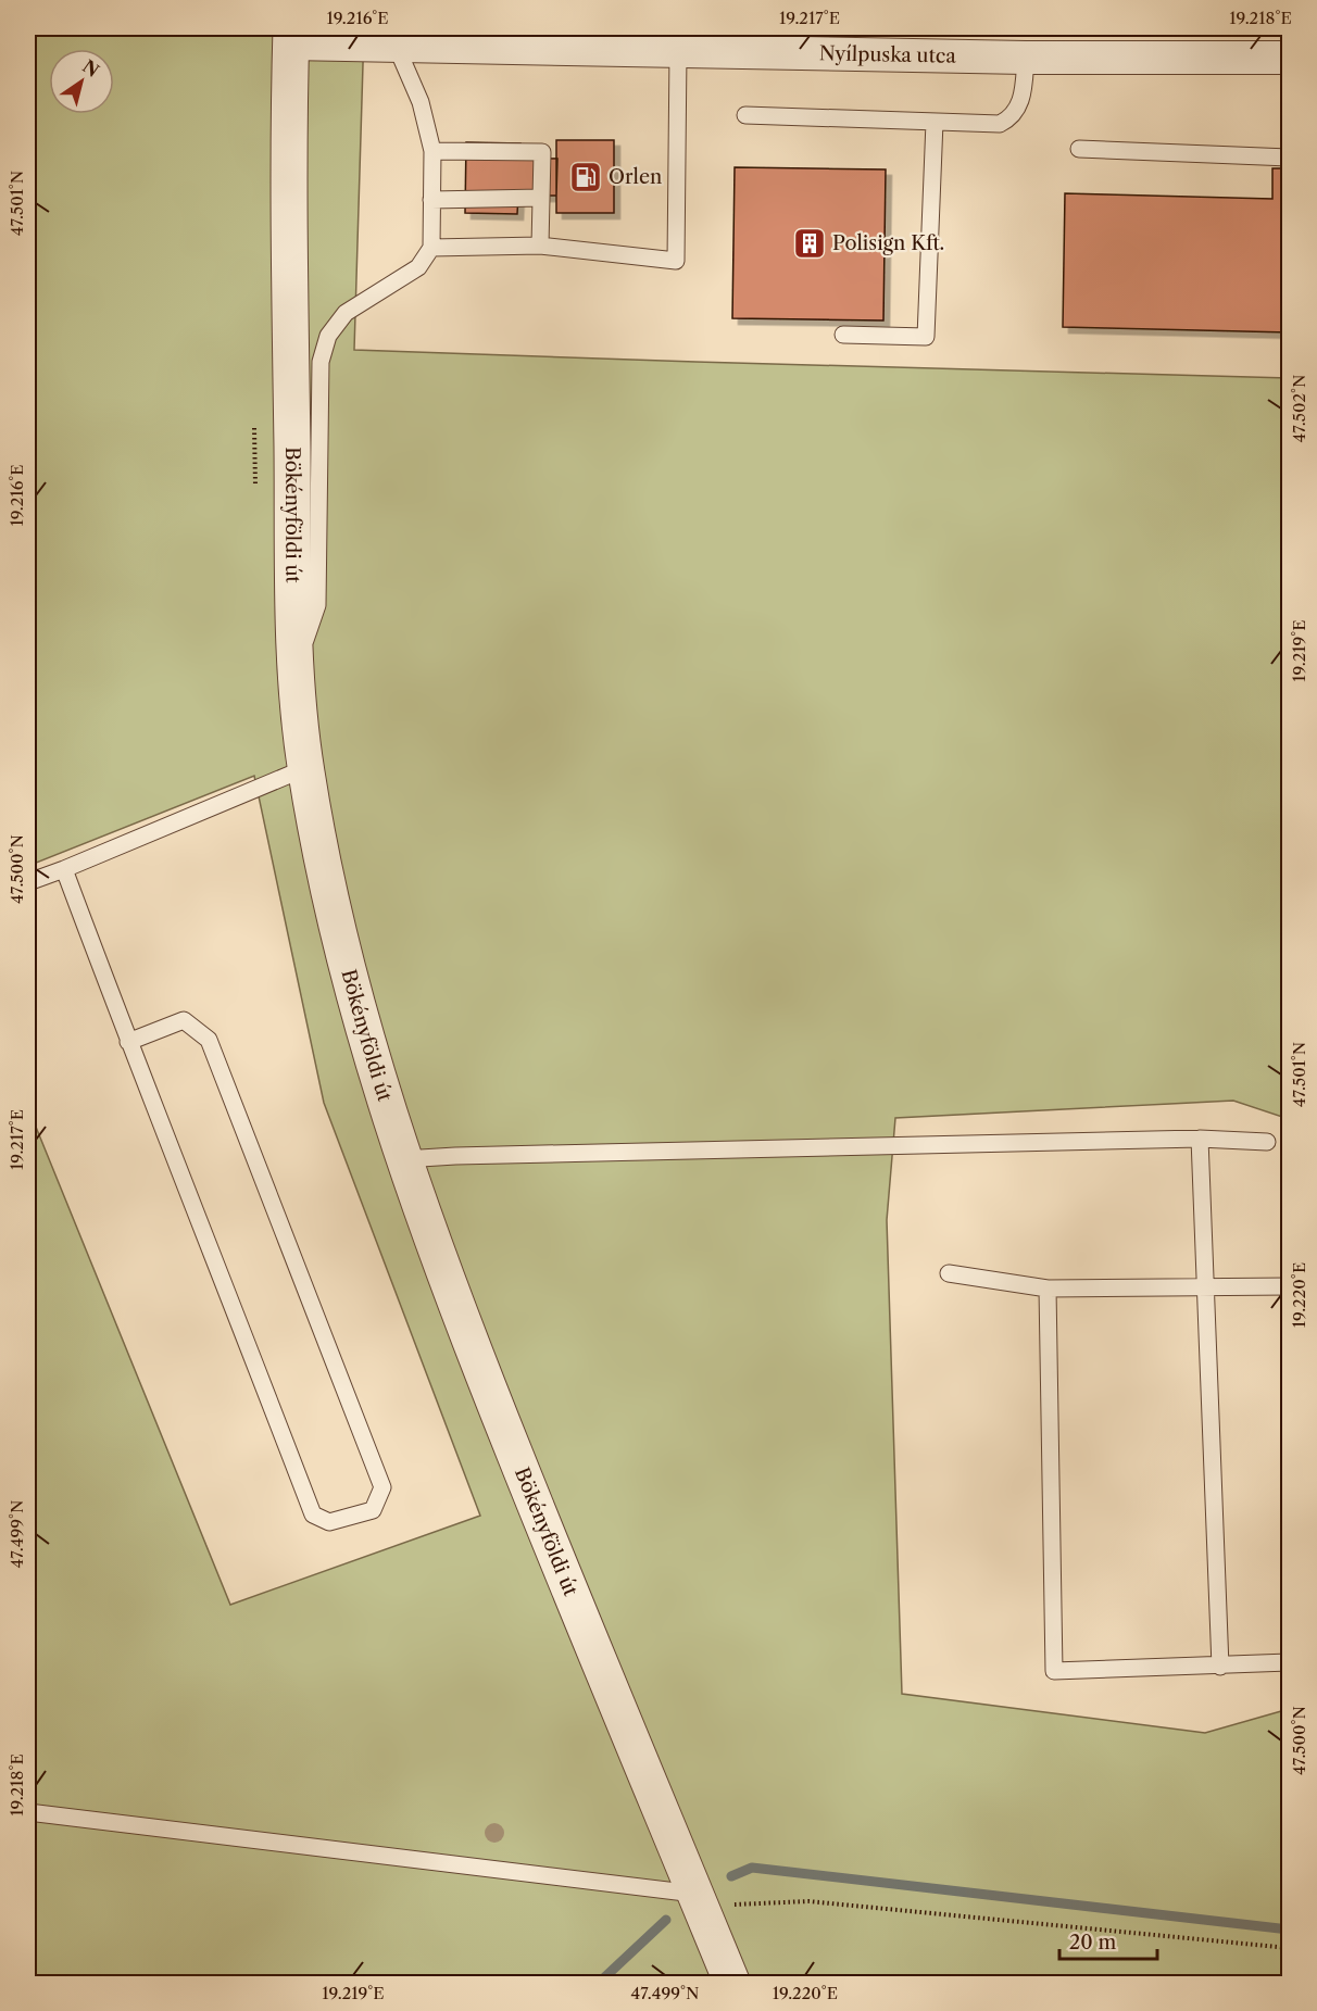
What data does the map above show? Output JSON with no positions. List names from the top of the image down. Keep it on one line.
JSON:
{"streets":{"street":["Nyílpuska utca","Bökényföldi út"]},"crossings":[["Nyílpuska utca","Bökényföldi út"]],"places":{"fuel station":["Orlen"],"building":["Polisign Kft."]},"scale_bar":"20 m","north":"top right","coordinates":["19.216°E","19.217°E","19.218°E","47.501°N","47.502°N","19.219°E","47.500°N","19.220°E","47.499°N"]}
